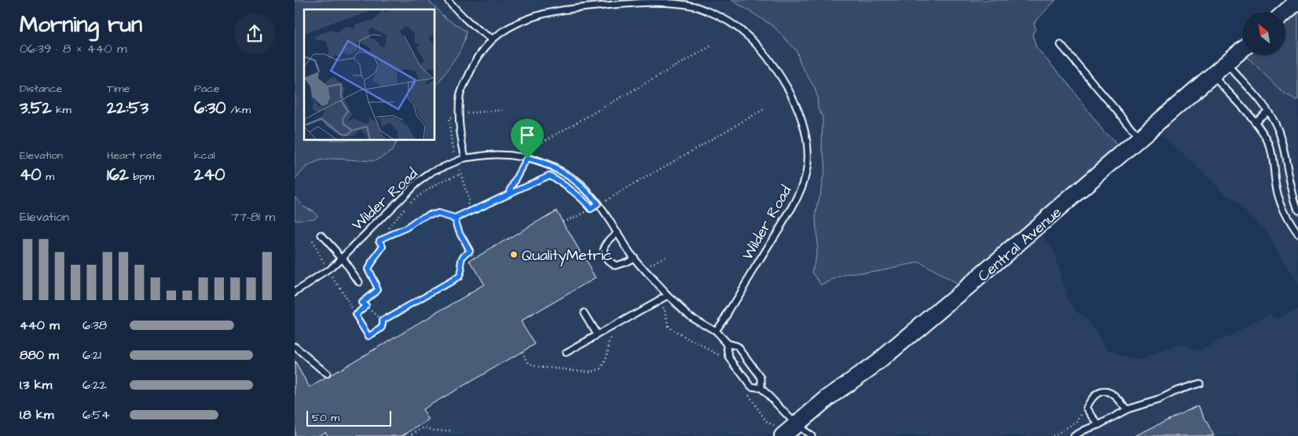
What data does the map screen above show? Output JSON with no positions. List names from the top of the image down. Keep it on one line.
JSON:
{"streets":{"main road":["Central Avenue"],"lane":["Wilder Road"]},"places":["QualityMetric"],"scale_bar":"50 m","north":"top left","page":{"heading":["Morning run","06:39 · 8 × 440 m"],"stats":[["Distance","3.52 km"],["Time","22:53"],["Pace","6:30 /km"],["Elevation","40 m"],["Heart rate","162 bpm"],["kcal","240"]],"chart":["Elevation","77–81 m"],"list":[{"name":"440 m","note":"6:38"},{"name":"880 m","note":"6:21"},{"name":"1.3 km","note":"6:22"},{"name":"1.8 km","note":"6:54"}],"scale":"50 m"}}
